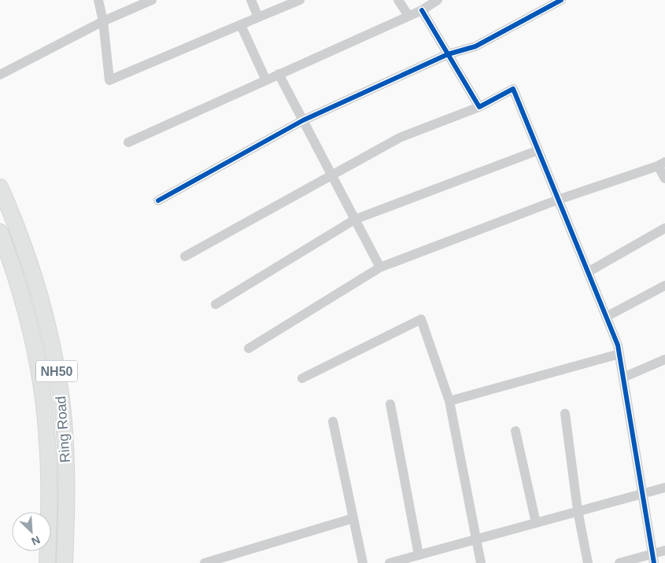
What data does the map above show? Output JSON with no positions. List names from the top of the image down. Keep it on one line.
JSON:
{"streets":{"highway":["NH50","Ring Road"]},"north":"bottom right"}
